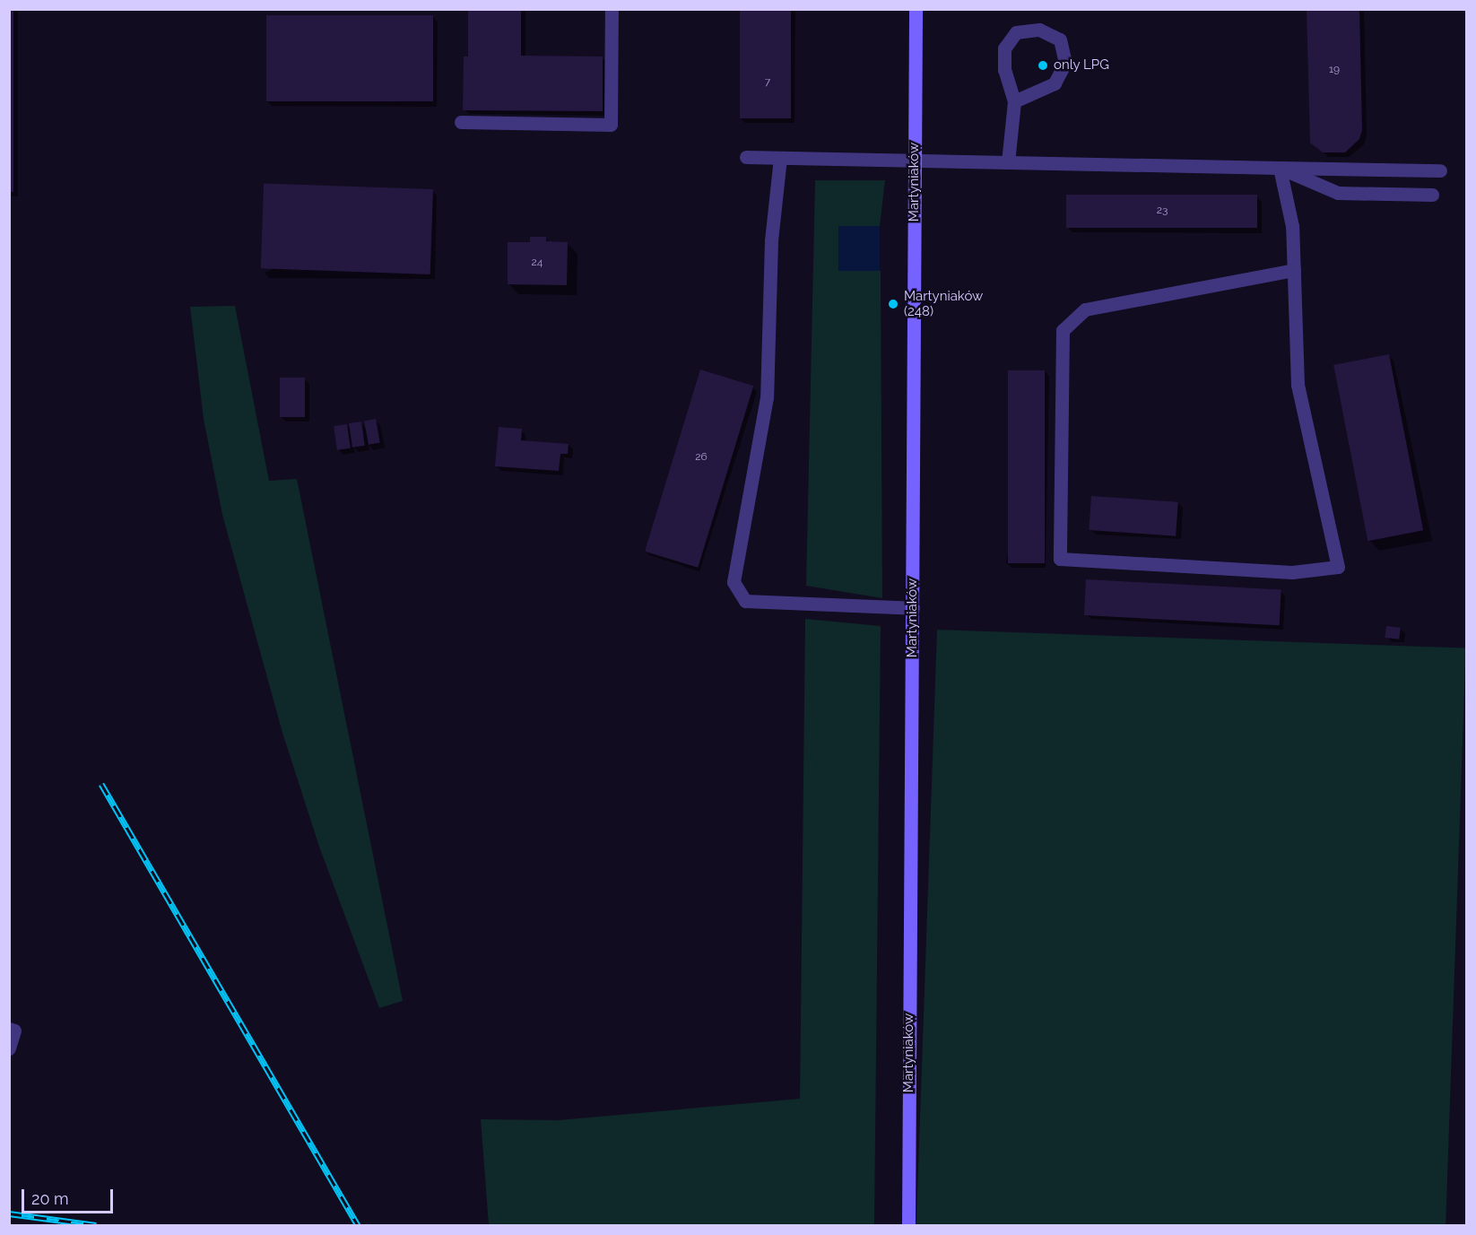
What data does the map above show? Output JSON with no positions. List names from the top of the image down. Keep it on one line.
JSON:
{"streets":{"main road":["Martyniaków"]},"places":["only LPG","Martyniaków (248)"],"house_numbers":["19","7","23","24","26"],"scale_bar":"20 m"}
